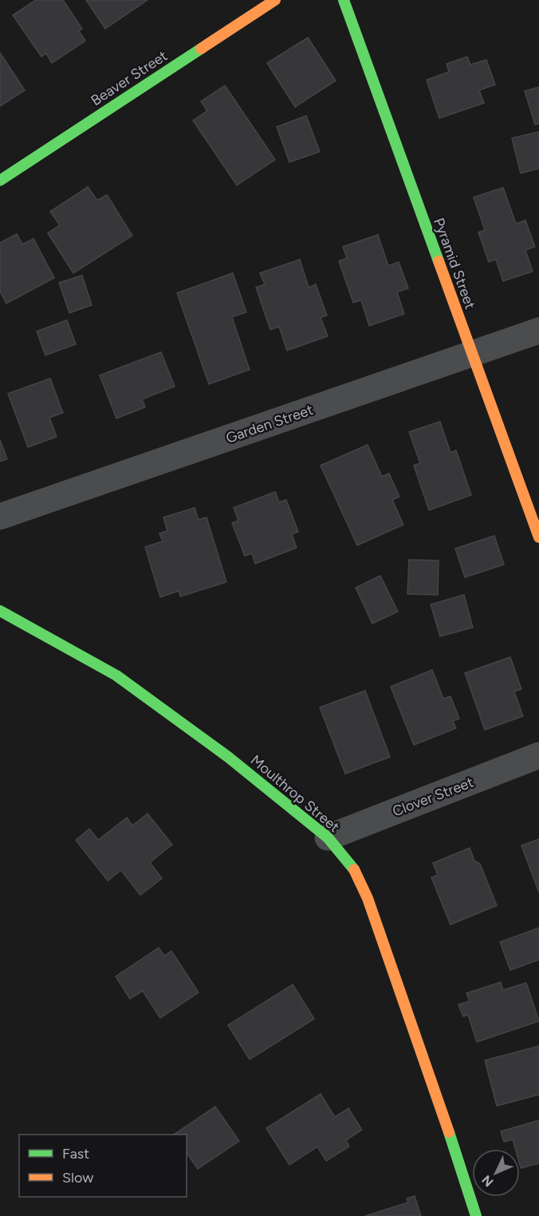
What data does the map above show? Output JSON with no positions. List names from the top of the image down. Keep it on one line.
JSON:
{"streets":{"street":["Beaver Street","Pyramid Street","Garden Street","Moulthrop Street","Clover Street"]},"crossings":[["Pyramid Street","Garden Street"],["Moulthrop Street","Clover Street"]],"legend":["Fast","Slow"],"north":"bottom left"}
